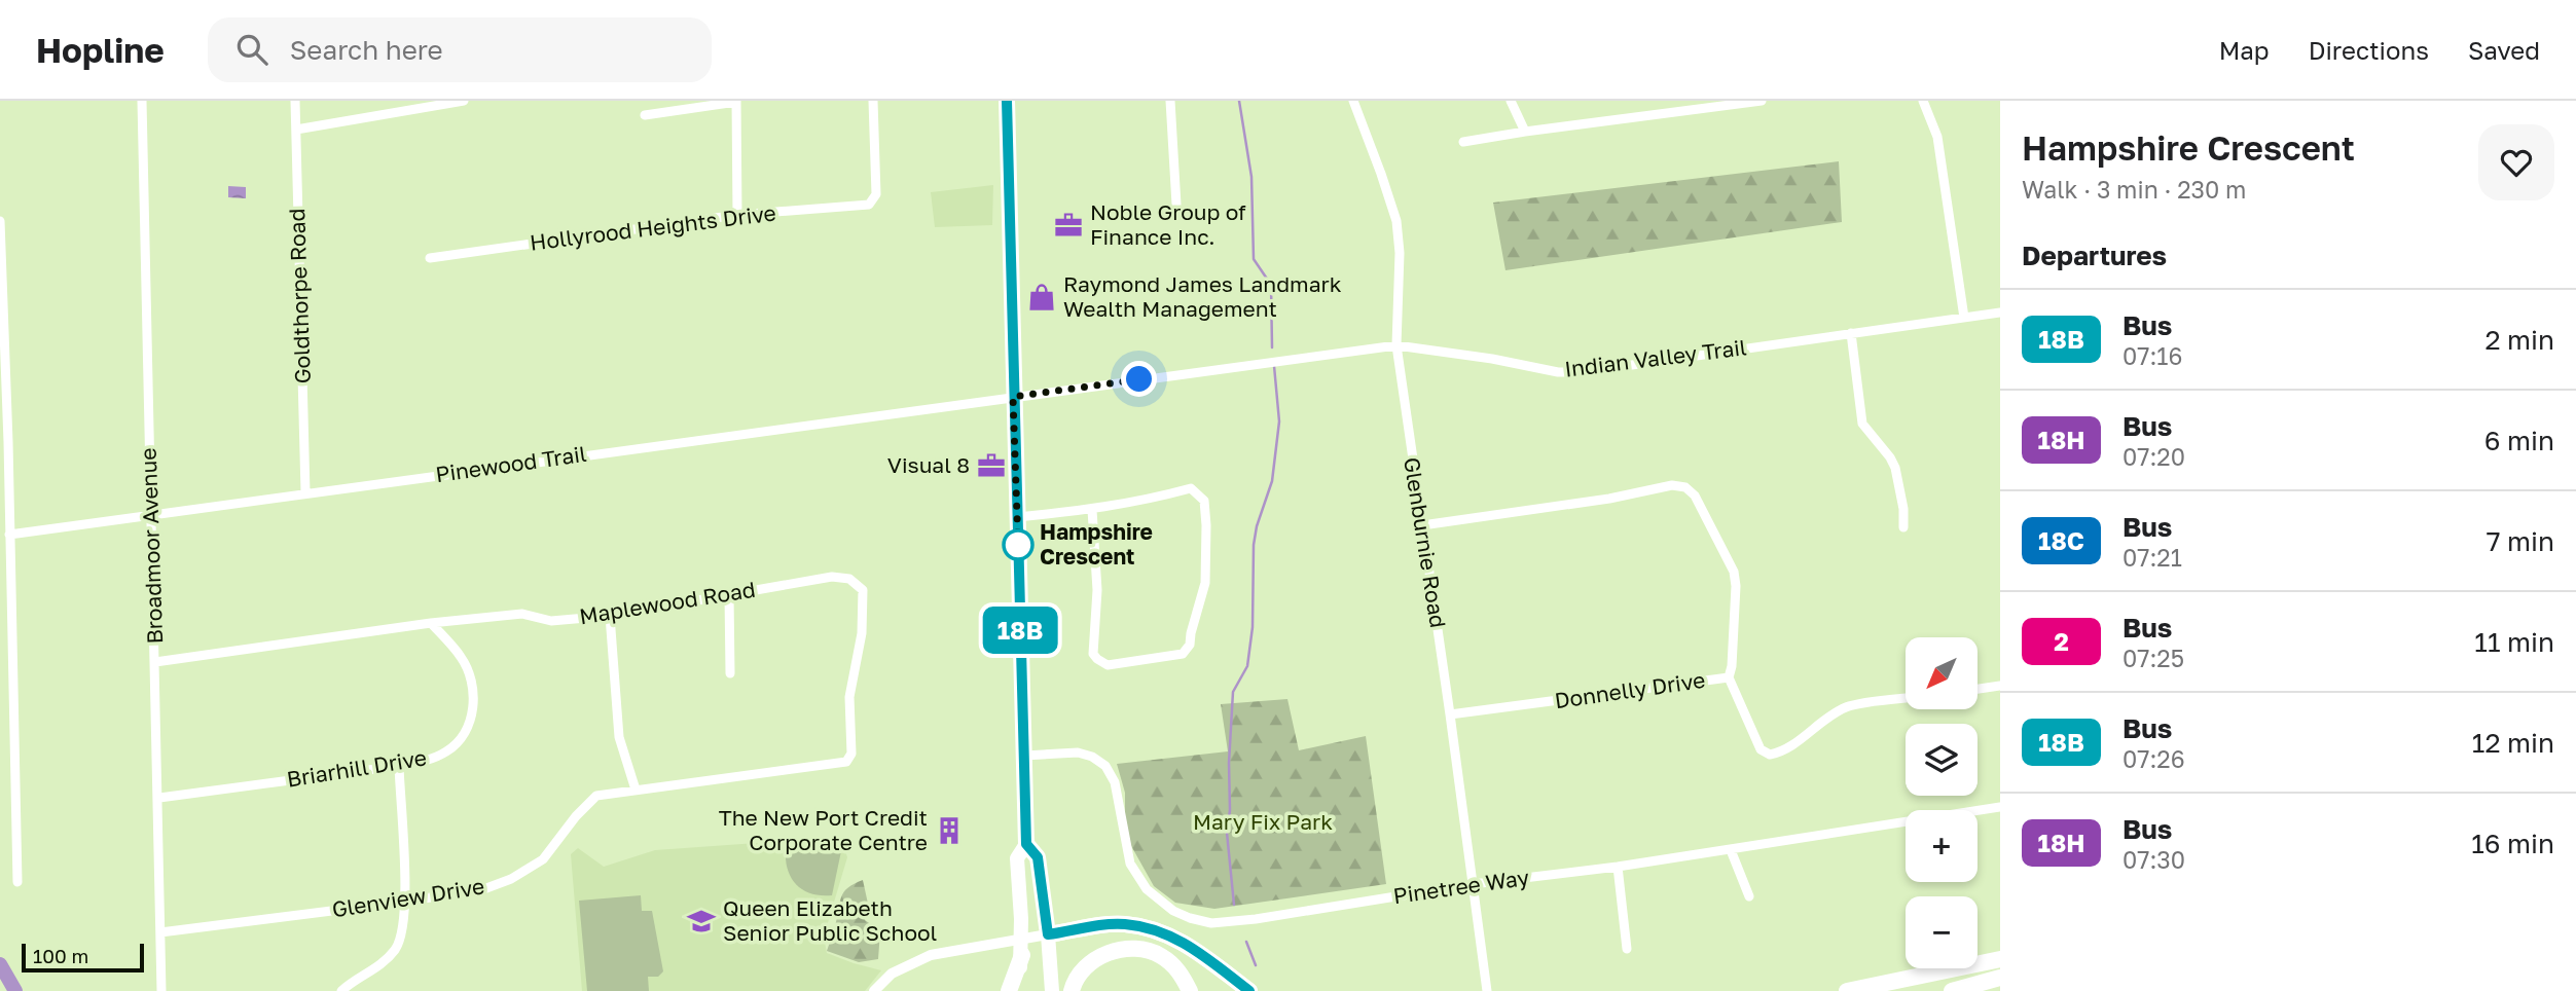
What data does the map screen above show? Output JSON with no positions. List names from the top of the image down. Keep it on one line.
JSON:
{"streets":{"street":["Hollyrood Heights Drive","Goldthorpe Road","Indian Valley Trail","Pinewood Trail","Glenburnie Road","Broadmoor Avenue","Maplewood Road","Donnelly Drive","Briarhill Drive","Pinetree Way","Glenview Drive"]},"crossings":[["Goldthorpe Road","Pinewood Trail"],["Indian Valley Trail","Pinewood Trail"],["Indian Valley Trail","Glenburnie Road"],["Pinewood Trail","Broadmoor Avenue"],["Glenburnie Road","Donnelly Drive"],["Glenburnie Road","Pinetree Way"],["Broadmoor Avenue","Maplewood Road"],["Broadmoor Avenue","Briarhill Drive"],["Broadmoor Avenue","Glenview Drive"],["Maplewood Road","Briarhill Drive"],["Maplewood Road","Glenview Drive"]],"parks":["Mary Fix Park"],"places":{"office":["Noble Group of Finance Inc.","Visual 8"],"shop":["Raymond James Landmark Wealth Management"],"other":["Hampshire Crescent"],"building":["The New Port Credit Corporate Centre"],"school or university":["Queen Elizabeth Senior Public School"]},"lines":["bus line 18B"],"scale_bar":"100 m","north":"bottom left","page":{"header":"Hopline","search":"Search here","nav":["Map","Directions","Saved"],"on_map":"18B","heading":[["Hampshire Crescent","Walk · 3 min · 230 m"],"Departures"],"list":[{"mark":"18B","name":"Bus","note":"07:16","value":"2 min"},{"mark":"18H","name":"Bus","note":"07:20","value":"6 min"},{"mark":"18C","name":"Bus","note":"07:21","value":"7 min"},{"mark":"2","name":"Bus","note":"07:25","value":"11 min"},{"mark":"18B","name":"Bus","note":"07:26","value":"12 min"},{"mark":"18H","name":"Bus","note":"07:30","value":"16 min"}],"map_buttons":["+","−"],"scale":"100 m"}}
